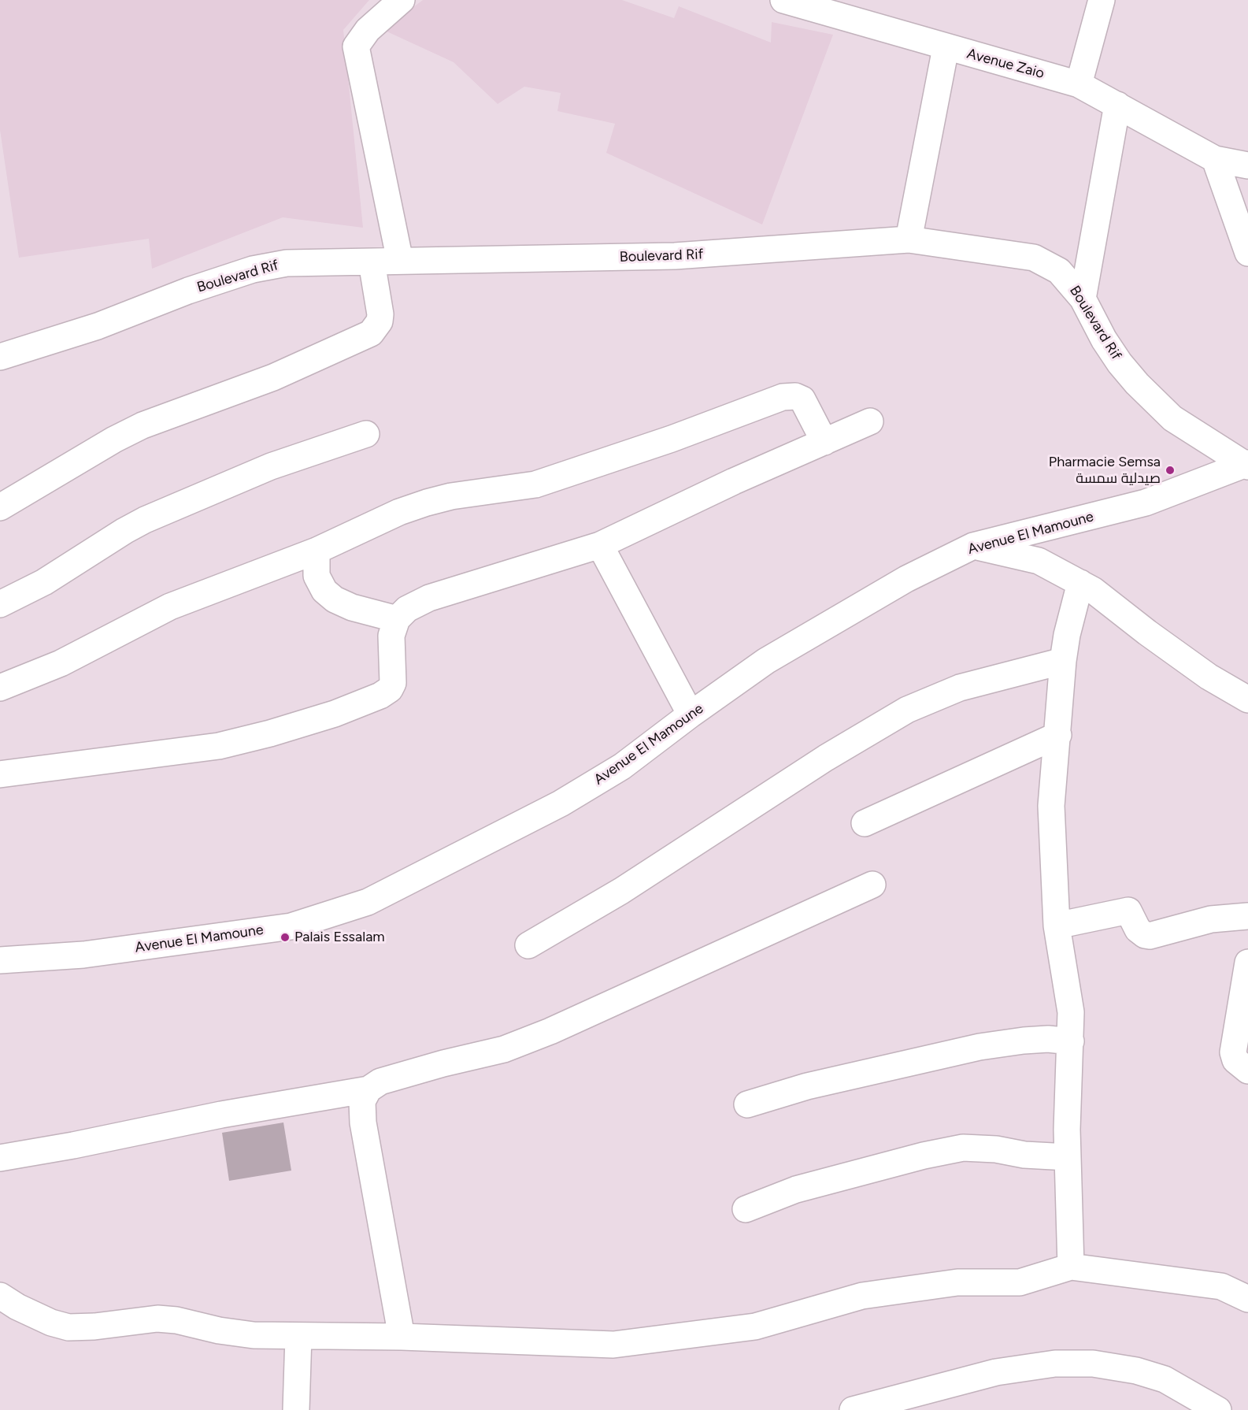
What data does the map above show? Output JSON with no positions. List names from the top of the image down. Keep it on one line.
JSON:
{"streets":{"street":["Avenue Zaio","Boulevard Rif","Avenue El Mamoune"]},"crossings":[["Boulevard Rif","Avenue El Mamoune"]],"places":["Pharmacie Semsa صيدلية سمسة","Palais Essalam"]}
